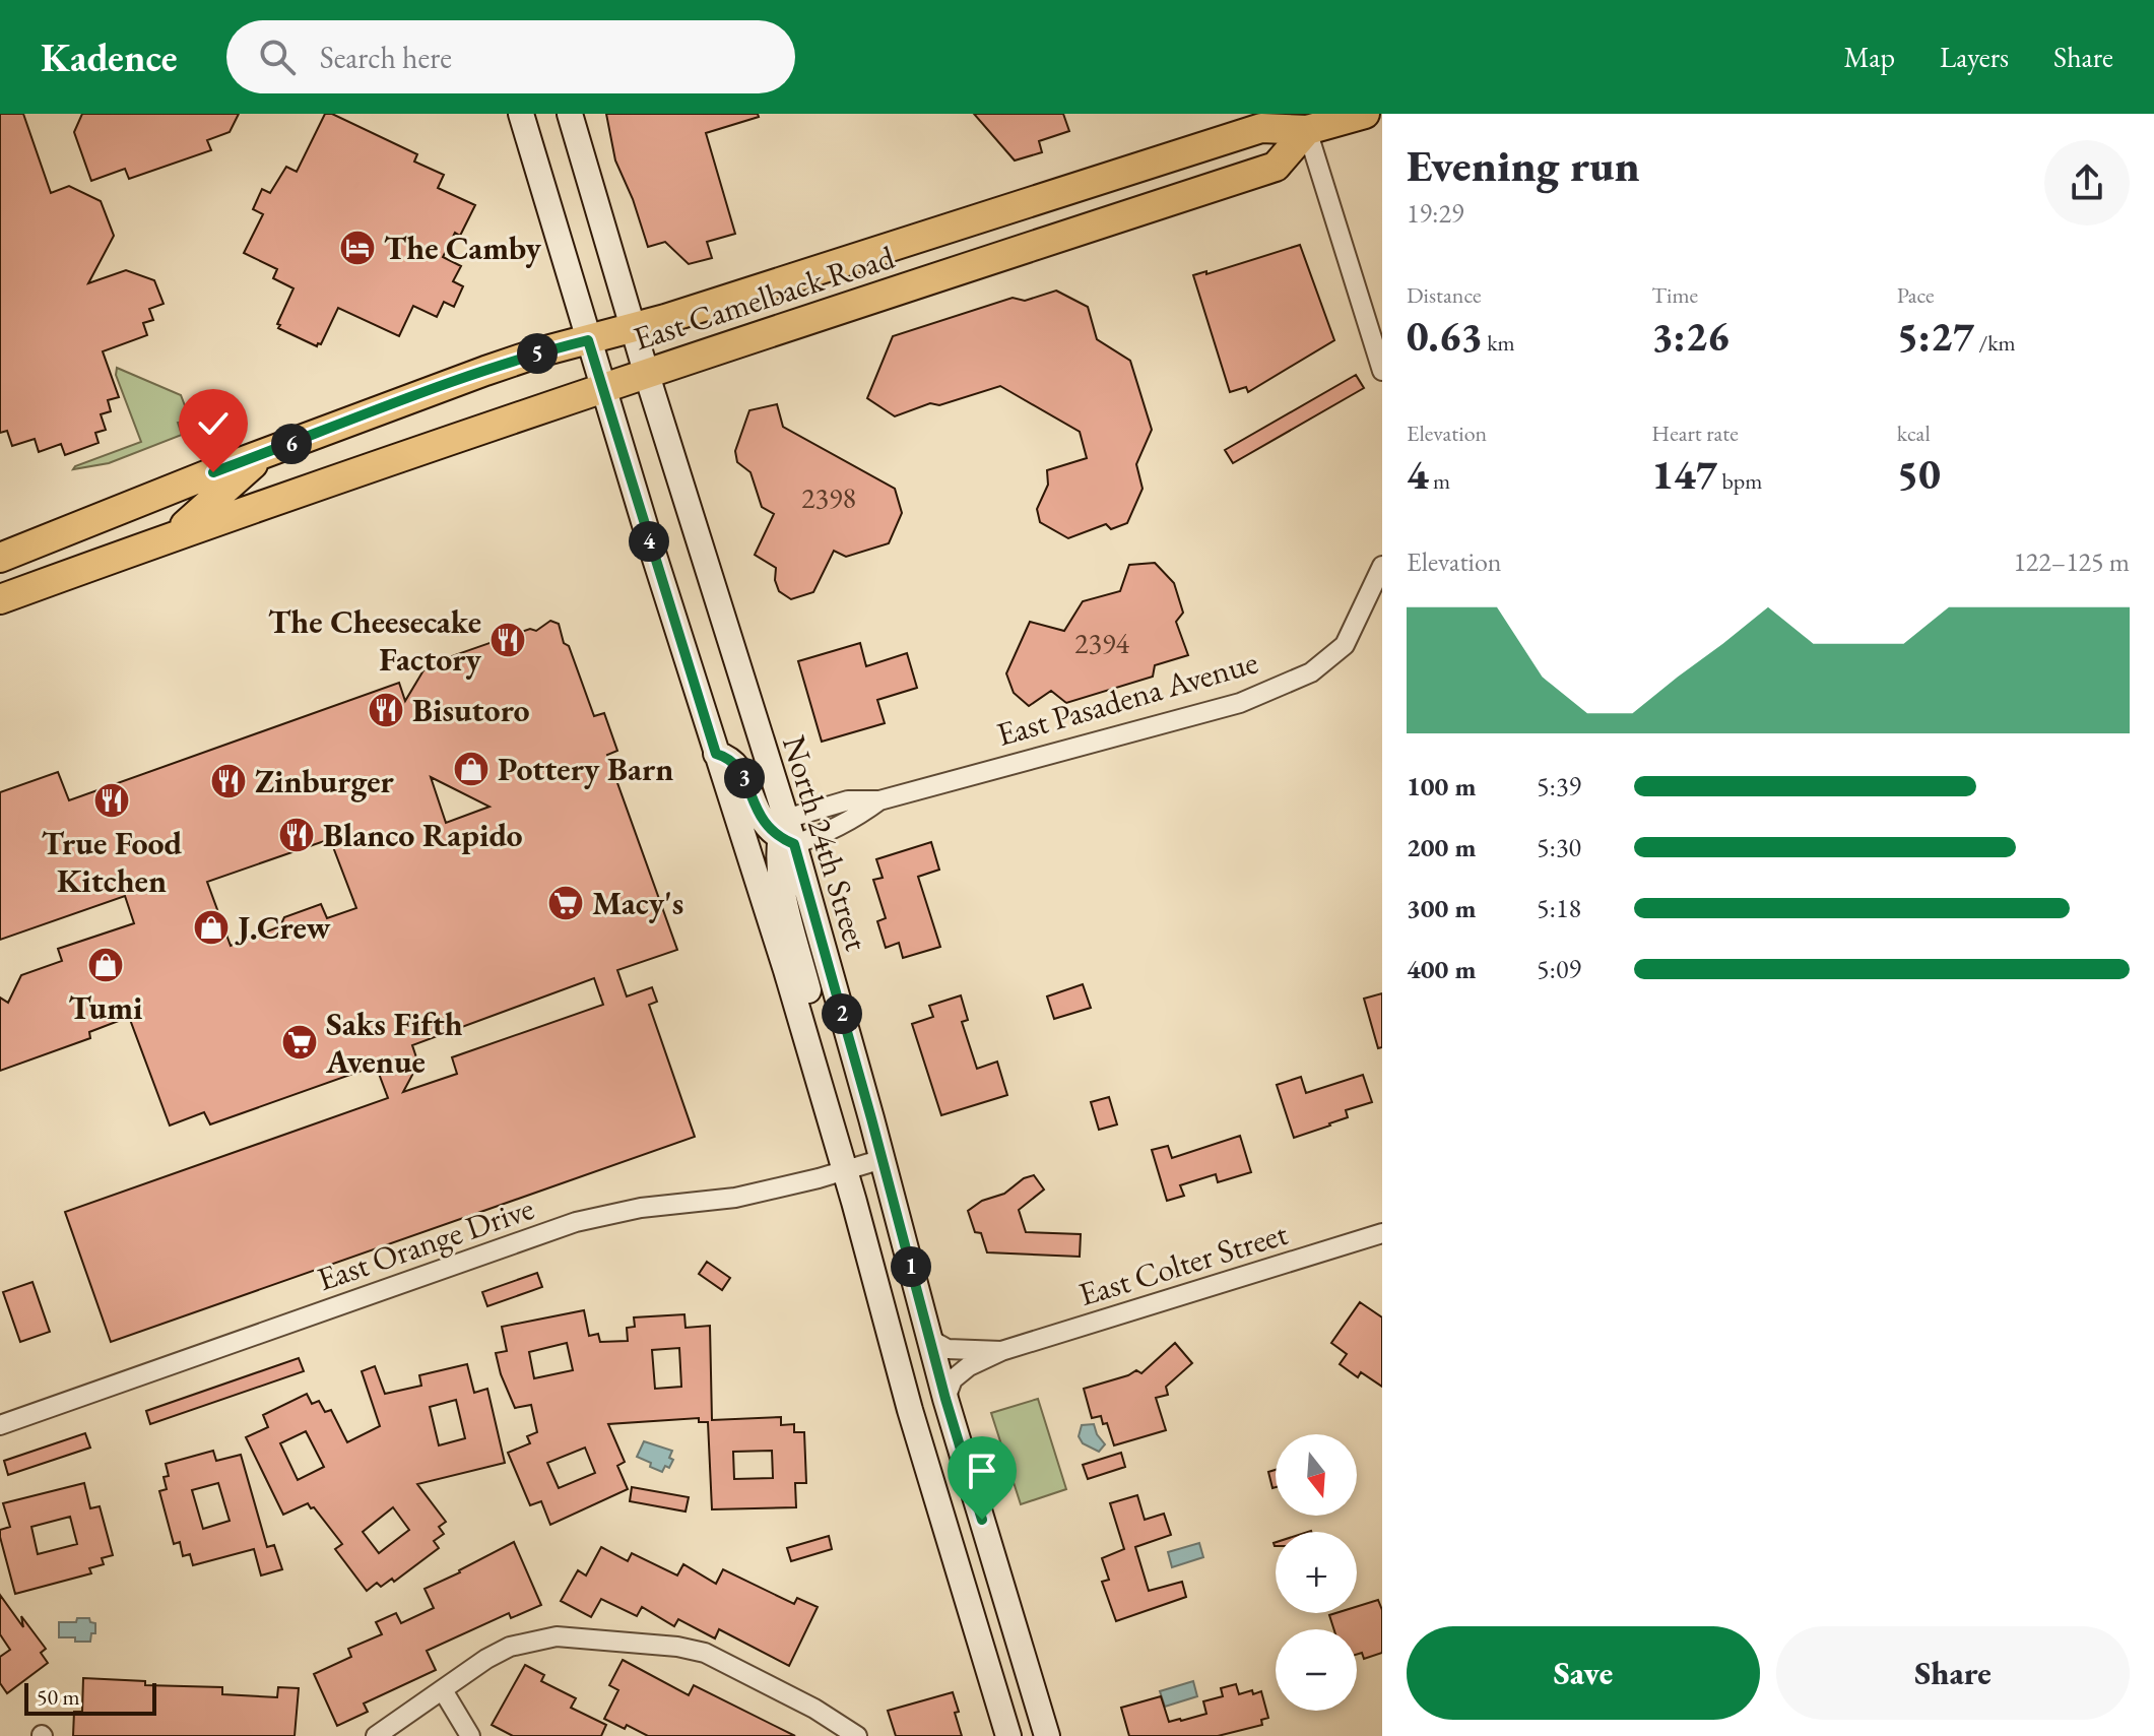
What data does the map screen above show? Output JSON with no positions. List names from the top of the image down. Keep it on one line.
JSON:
{"streets":{"main road":["East Camelback Road","North 24th Street"],"street":["East Pasadena Avenue","East Orange Drive","East Colter Street"]},"crossings":[["East Camelback Road","North 24th Street"],["East Pasadena Avenue","North 24th Street"],["North 24th Street","East Orange Drive"],["North 24th Street","East Colter Street"]],"places":{"hotel":["The Camby"],"restaurant":["The Cheesecake Factory","Bisutoro","Zinburger","True Food Kitchen","Blanco Rapido"],"shop":["Pottery Barn","J.Crew","Tumi"],"supermarket":["Macy's","Saks Fifth Avenue"]},"house_numbers":["2398","2394"],"scale_bar":"50 m","north":"bottom","page":{"header":"Kadence","search":"Search here","nav":["Map","Layers","Share"],"heading":["Evening run","19:29"],"stats":[["Distance","0.63 km"],["Time","3:26"],["Pace","5:27 /km"],["Elevation","4 m"],["Heart rate","147 bpm"],["kcal","50"]],"pins":["5","6","4","3","2","1"],"chart":["Elevation","122–125 m"],"list":[{"name":"100 m","note":"5:39"},{"name":"200 m","note":"5:30"},{"name":"300 m","note":"5:18"},{"name":"400 m","note":"5:09"}],"map_buttons":["+","−"],"buttons":["Save","Share"],"scale":"50 m"}}
